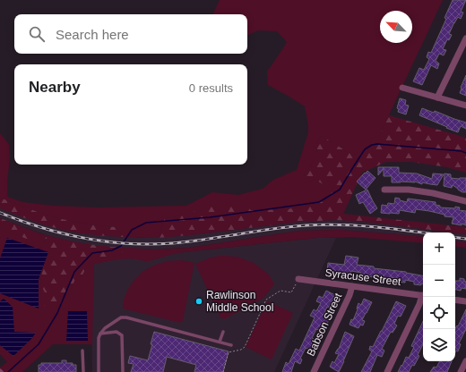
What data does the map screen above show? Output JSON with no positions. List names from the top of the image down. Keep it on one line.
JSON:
{"streets":{"street":["Syracuse Street","Babson Street"]},"crossings":[["Syracuse Street","Babson Street"]],"places":["Rawlinson Middle School"],"north":"top left","page":{"search":"Search here","heading":["Nearby","0 results"],"map_buttons":["+","−"]}}
